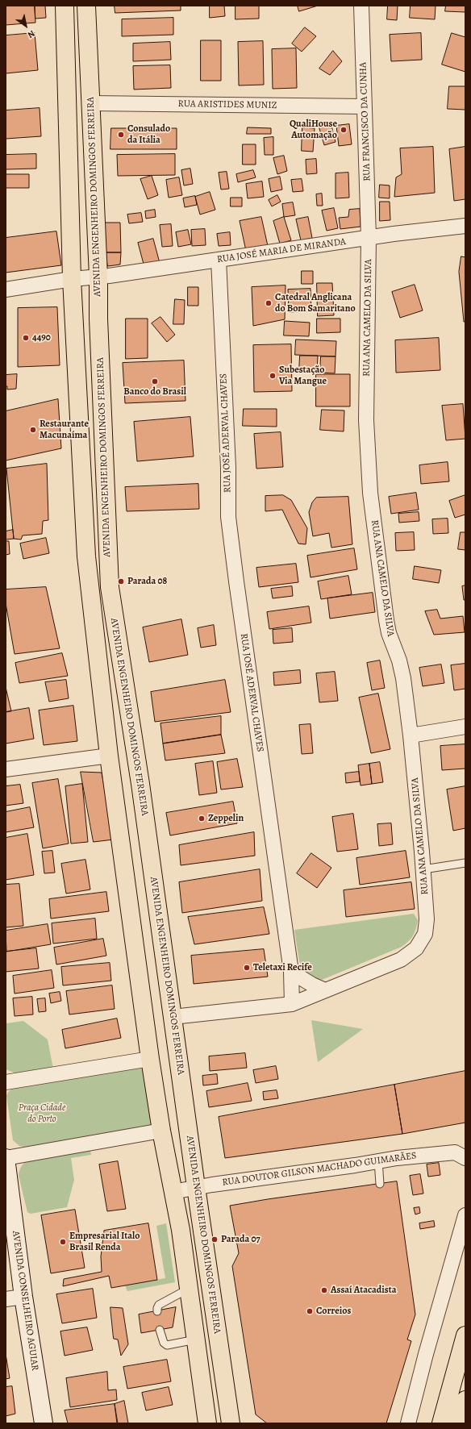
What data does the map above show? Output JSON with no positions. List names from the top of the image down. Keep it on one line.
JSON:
{"streets":{"main road":["AVENIDA ENGENHEIRO DOMINGOS FERREIRA","AVENIDA CONSELHEIRO AGUIAR"],"street":["RUA ARISTIDES MUNIZ","RUA FRANCISCO DA CUNHA","RUA JOSÉ MARIA DE MIRANDA","RUA ANA CAMELO DA SILVA","RUA JOSÉ ADERVAL CHAVES","RUA DOUTOR GILSON MACHADO GUIMARÃES"]},"crossings":[["RUA ARISTIDES MUNIZ","RUA FRANCISCO DA CUNHA"],["RUA ARISTIDES MUNIZ","AVENIDA ENGENHEIRO DOMINGOS FERREIRA"],["RUA FRANCISCO DA CUNHA","RUA JOSÉ MARIA DE MIRANDA"],["RUA FRANCISCO DA CUNHA","RUA ANA CAMELO DA SILVA"],["AVENIDA ENGENHEIRO DOMINGOS FERREIRA","RUA JOSÉ MARIA DE MIRANDA"],["AVENIDA ENGENHEIRO DOMINGOS FERREIRA","RUA DOUTOR GILSON MACHADO GUIMARÃES"],["RUA JOSÉ MARIA DE MIRANDA","RUA ANA CAMELO DA SILVA"],["RUA JOSÉ MARIA DE MIRANDA","RUA JOSÉ ADERVAL CHAVES"],["RUA ANA CAMELO DA SILVA","RUA JOSÉ ADERVAL CHAVES"]],"parks":["Praça Cidade do Porto"],"places":["QualiHouse Automação","Consulado da Itália","Catedral Anglicana do Bom Samaritano","4490","Subestação Via Mangue","Banco do Brasil","Restaurante Macunaíma","Parada 08","Zeppelin","Teletaxi Recife","Parada 07","Empresarial Italo Brasil Renda","Assaí Atacadista","Correios"],"north":"bottom right"}
